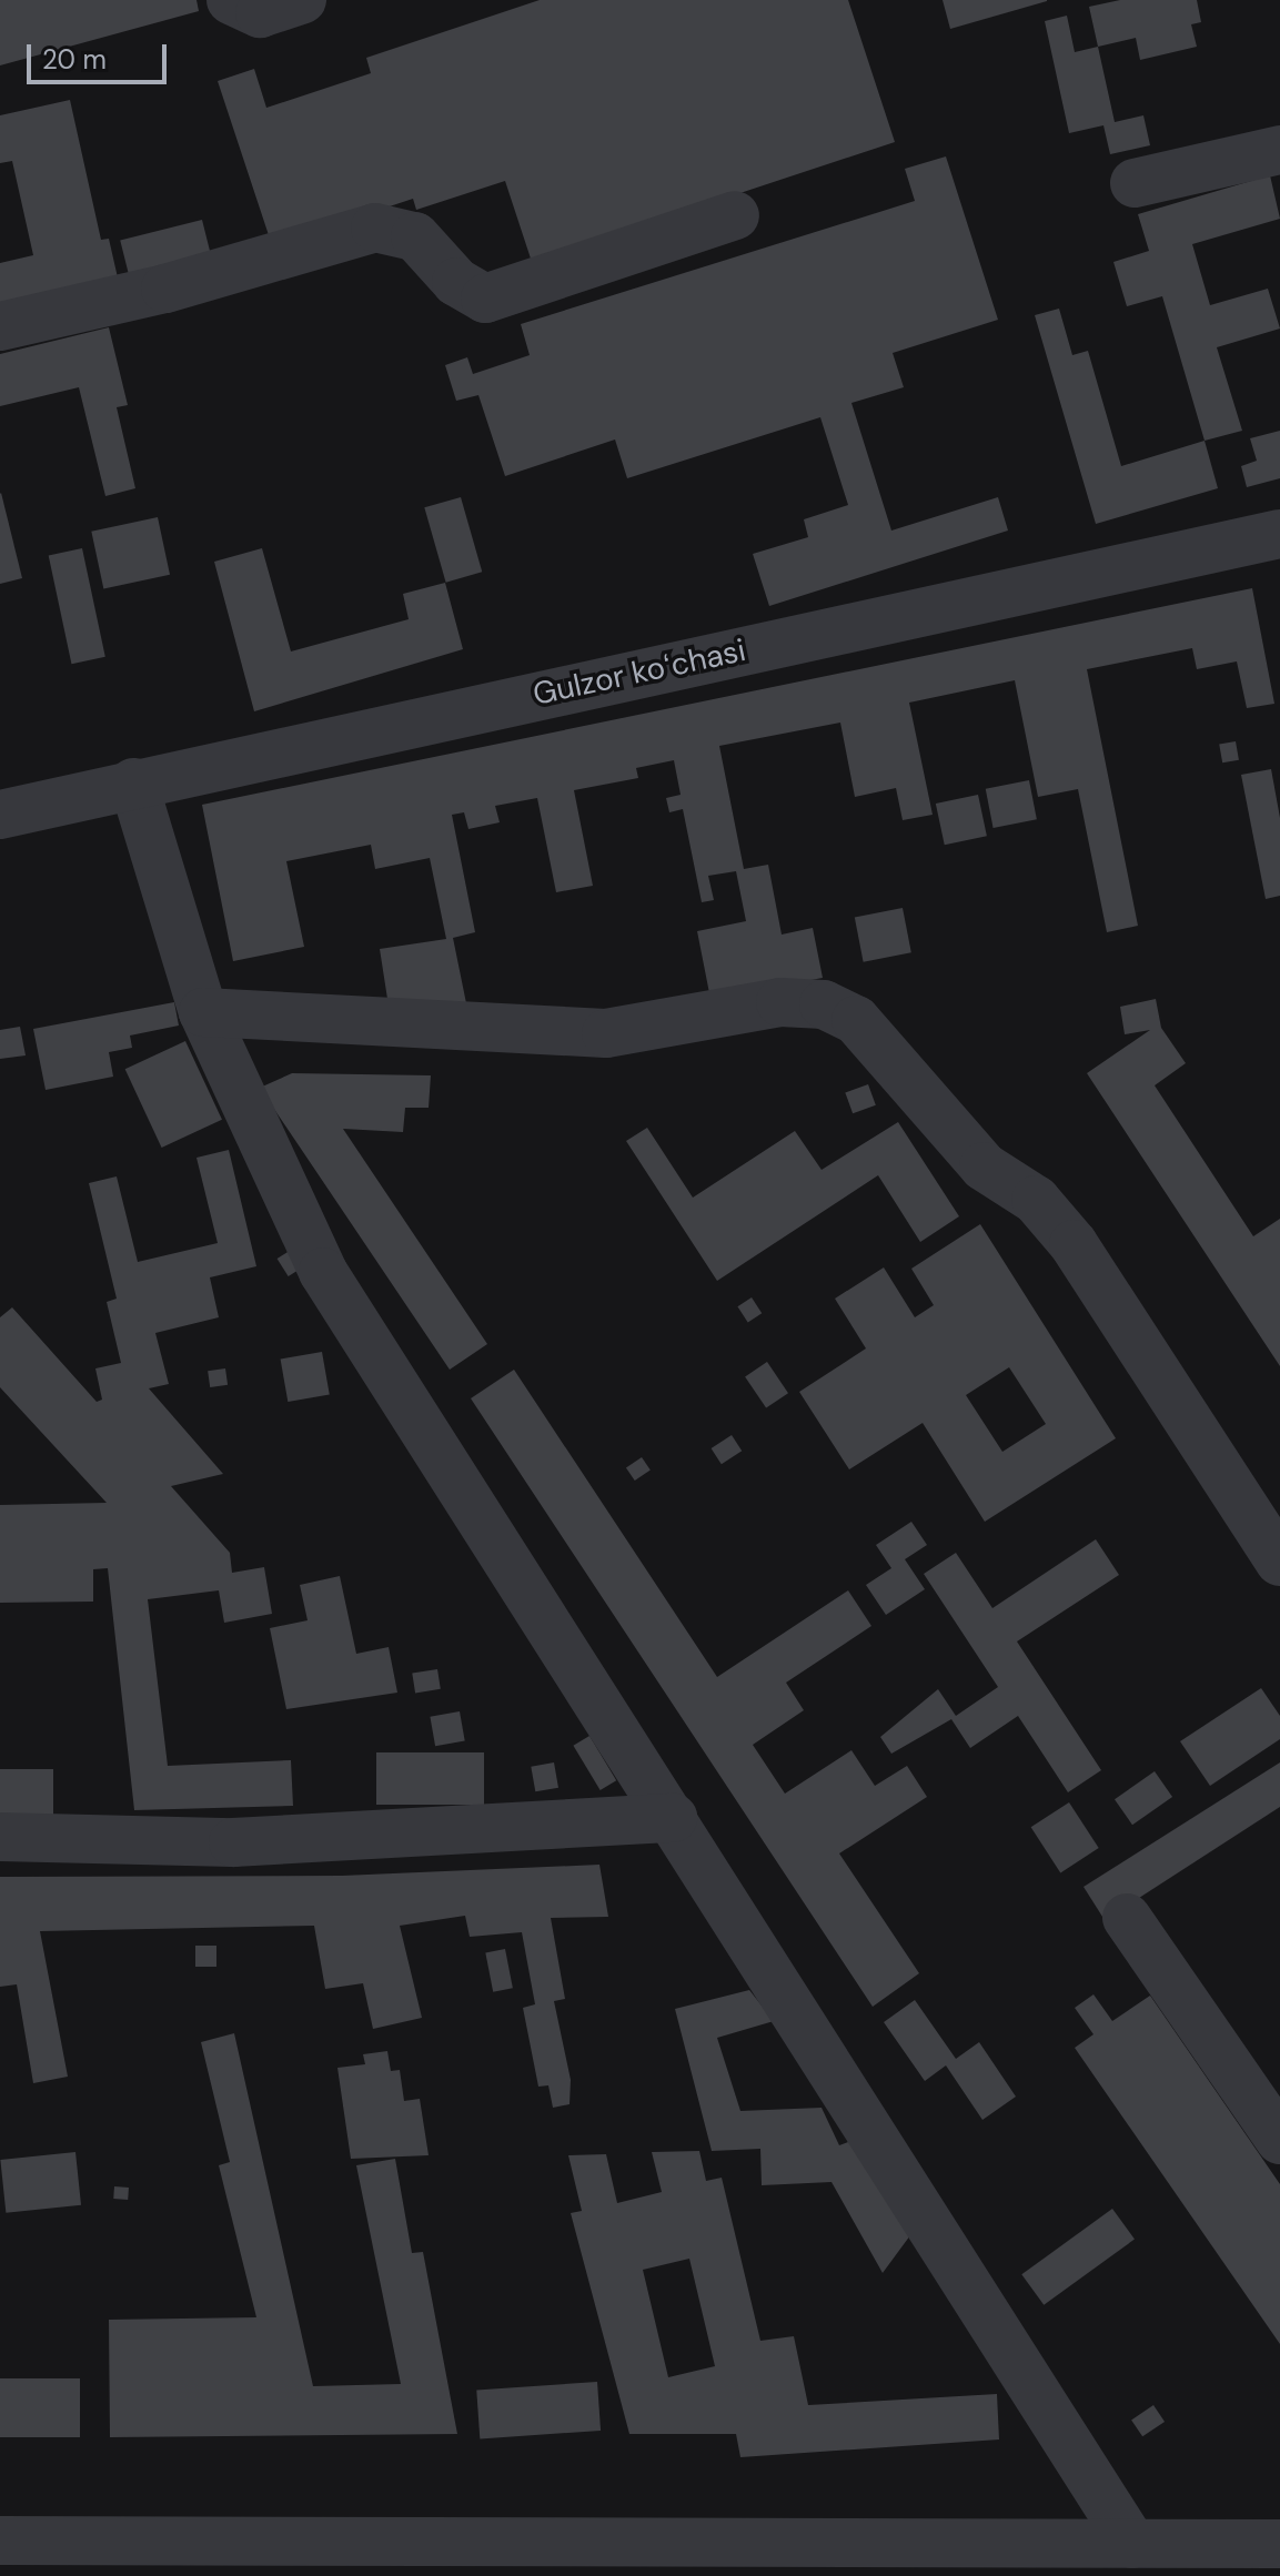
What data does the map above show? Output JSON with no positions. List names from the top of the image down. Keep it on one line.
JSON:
{"streets":{"street":["Gulzor koʻchasi"]},"scale_bar":"20 m"}
